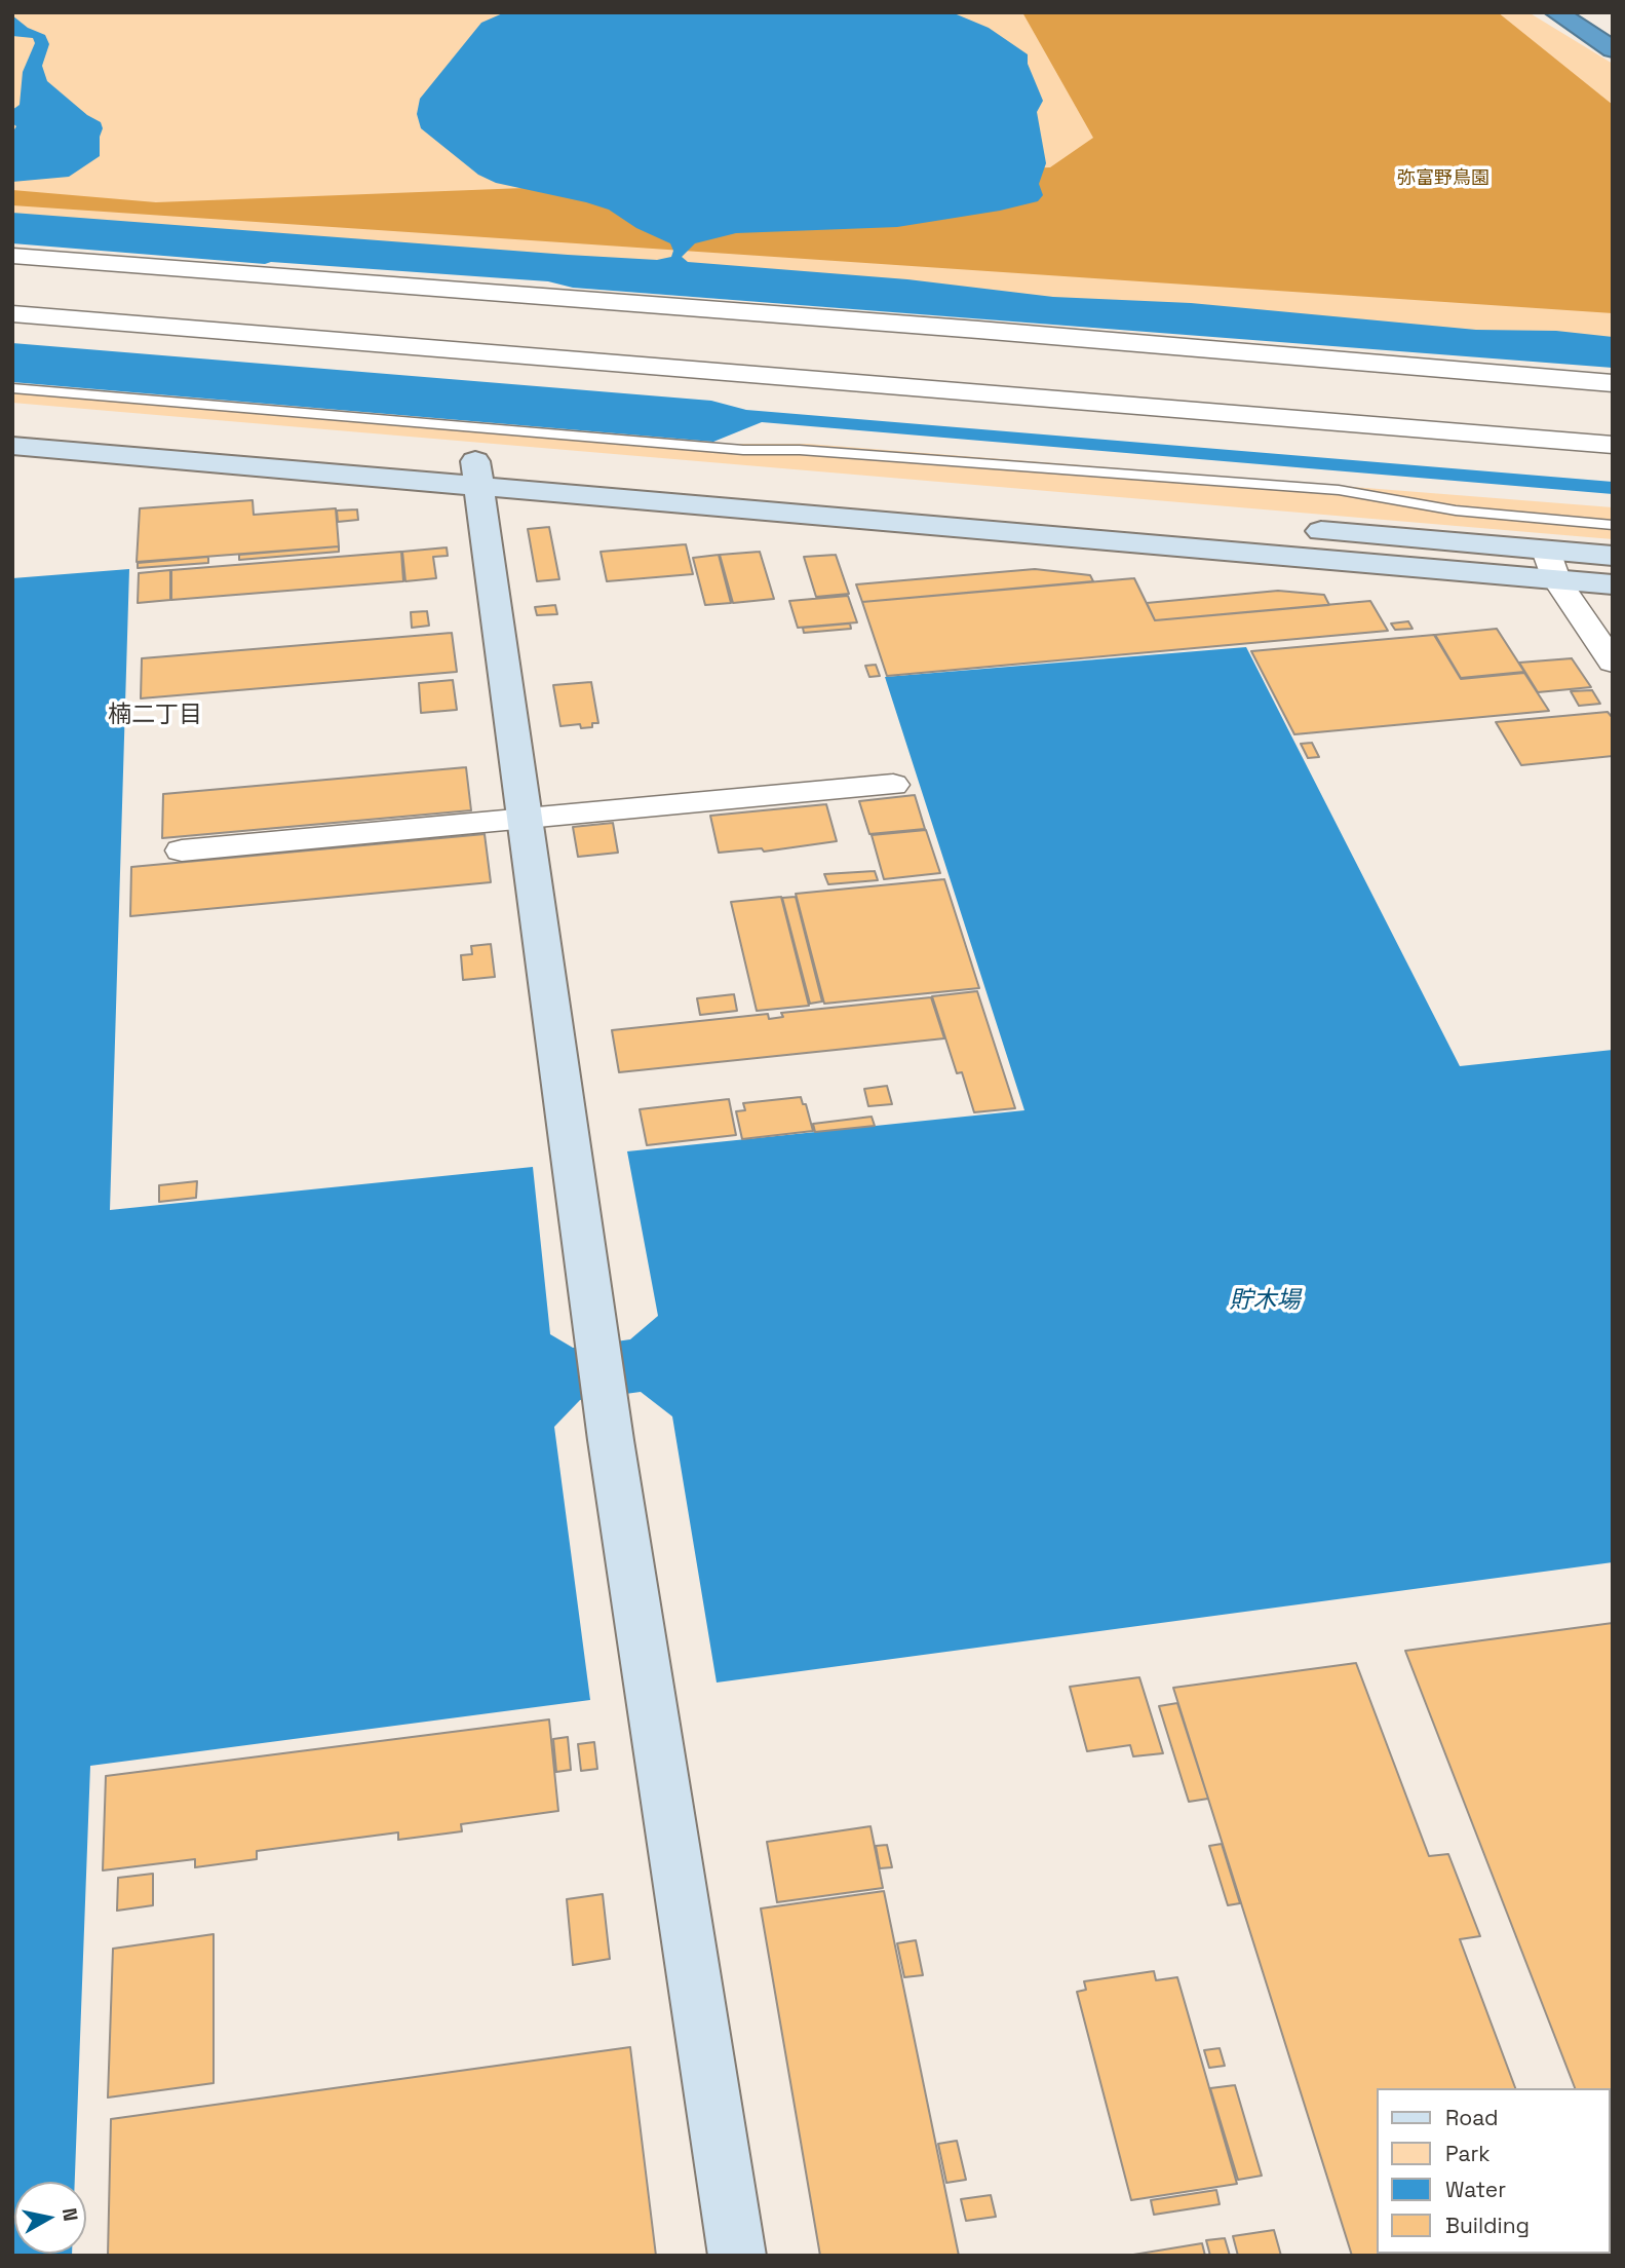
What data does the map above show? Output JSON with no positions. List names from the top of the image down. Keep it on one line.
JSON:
{"districts":["楠二丁目"],"water":["貯木場"],"parks":["弥富野鳥園"],"legend":["Road","Park","Water","Building"],"north":"right"}
